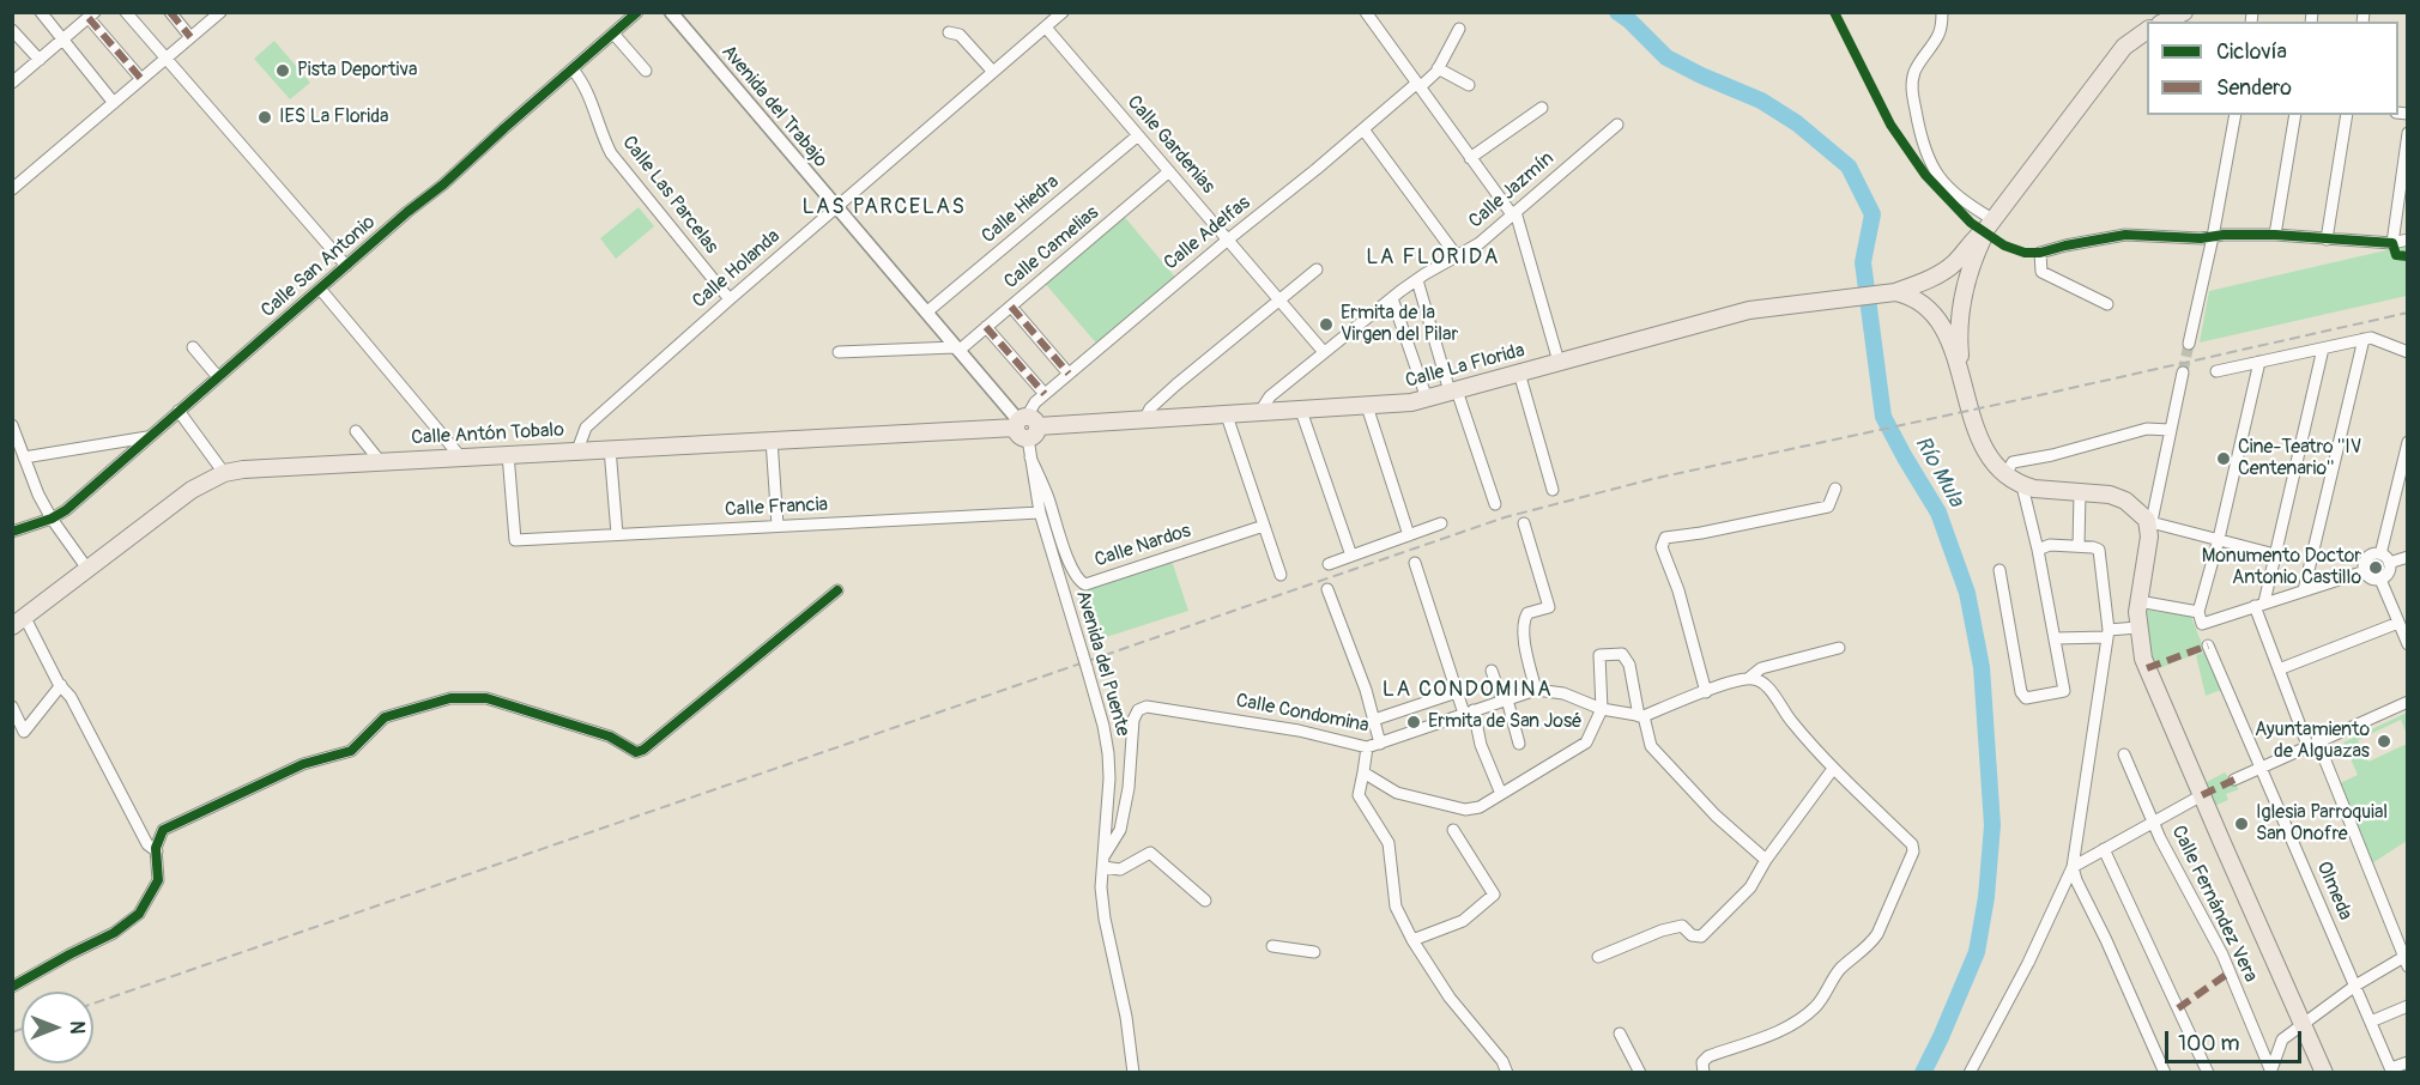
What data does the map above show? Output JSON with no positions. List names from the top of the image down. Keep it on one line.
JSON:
{"streets":{"main road":["Calle La Florida","Calle Antón Tobalo"],"street":["Avenida del Trabajo","Calle Gardenias","Calle Jazmín","Calle Las Parcelas","Calle Hiedra","Calle Adelfas","Calle Camelias","Calle San Antonio","Calle Holanda","Calle Francia","Calle Nardos","Avenida del Puente","Calle Condomina","Olmeda","Calle Fernández Vera"]},"crossings":[["Avenida del Trabajo","Calle Hiedra"],["Avenida del Trabajo","Calle Adelfas"],["Avenida del Trabajo","Calle Camelias"],["Avenida del Trabajo","Calle Holanda"],["Avenida del Trabajo","Calle La Florida"],["Avenida del Trabajo","Calle Antón Tobalo"],["Avenida del Trabajo","Avenida del Puente"],["Calle Gardenias","Calle Jazmín"],["Calle Gardenias","Calle Hiedra"],["Calle Gardenias","Calle Adelfas"],["Calle Gardenias","Calle Camelias"],["Calle Gardenias","Calle Holanda"],["Calle Jazmín","Calle La Florida"],["Calle Las Parcelas","Calle San Antonio"],["Calle Las Parcelas","Calle Holanda"],["Calle Adelfas","Calle La Florida"],["Calle Adelfas","Calle Antón Tobalo"],["Calle Adelfas","Avenida del Puente"],["Calle Holanda","Calle Antón Tobalo"],["Calle La Florida","Calle Antón Tobalo"],["Calle La Florida","Avenida del Puente"],["Calle Antón Tobalo","Calle Francia"],["Calle Antón Tobalo","Avenida del Puente"],["Calle Francia","Avenida del Puente"],["Calle Nardos","Avenida del Puente"],["Avenida del Puente","Calle Condomina"]],"districts":["LAS PARCELAS","LA FLORIDA","LA CONDOMINA"],"water":["Río Mula"],"places":["Pista Deportiva","IES La Florida","Ermita de la Virgen del Pilar","Cine-Teatro ''IV Centenario''","Monumento Doctor Antonio Castillo","Ermita de San José","Ayuntamiento de Alguazas","Iglesia Parroquial San Onofre"],"legend":["Ciclovía","Sendero"],"scale_bar":"100 m","north":"right"}
